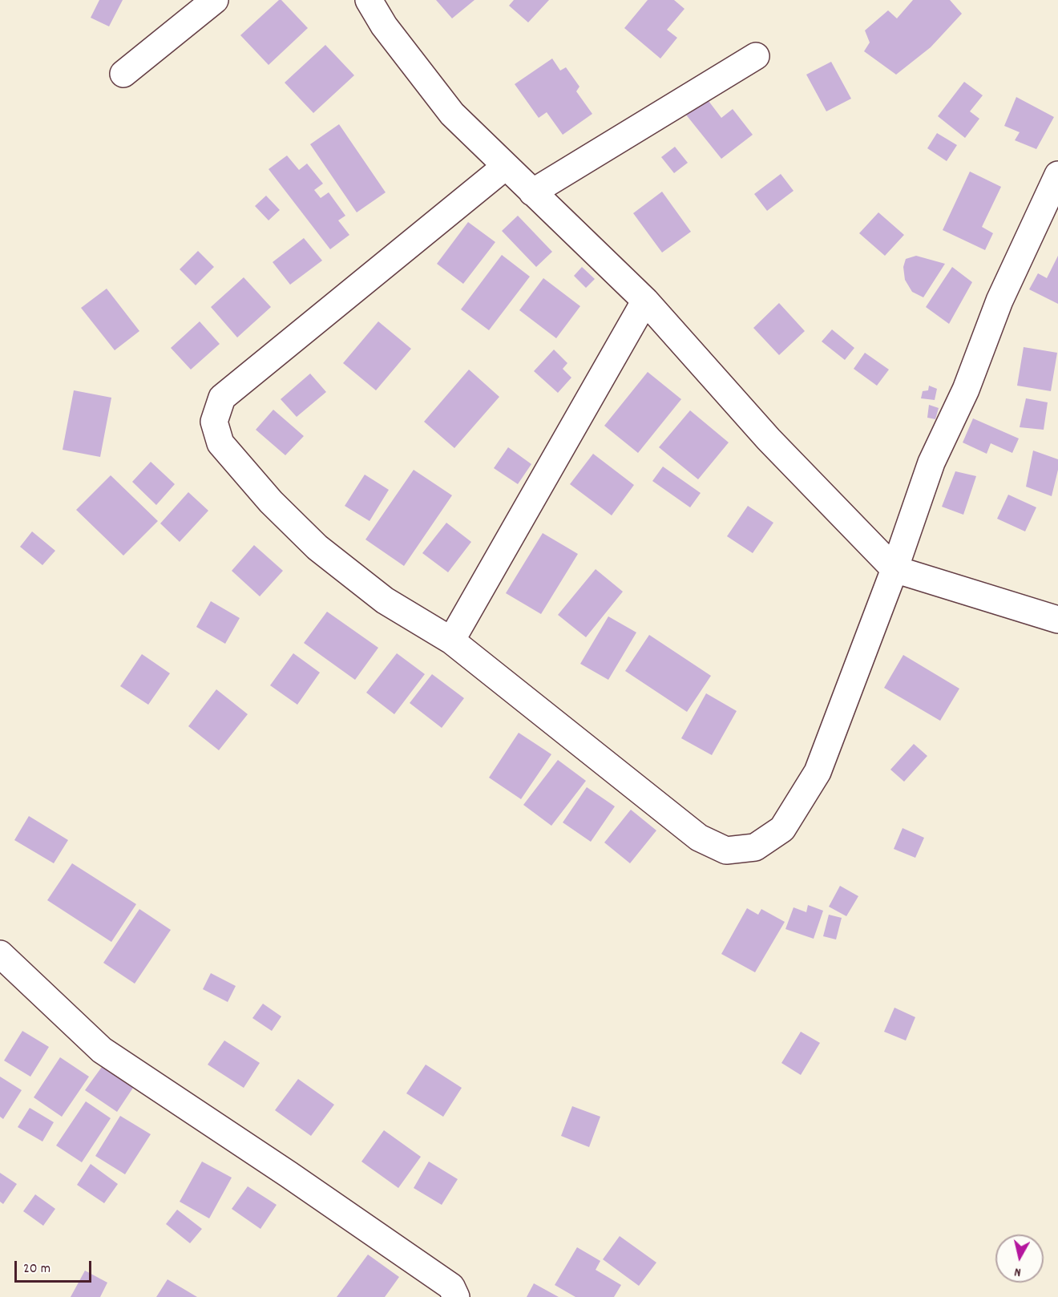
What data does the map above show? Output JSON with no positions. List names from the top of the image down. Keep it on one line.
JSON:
{"scale_bar":"20 m","north":"bottom"}
